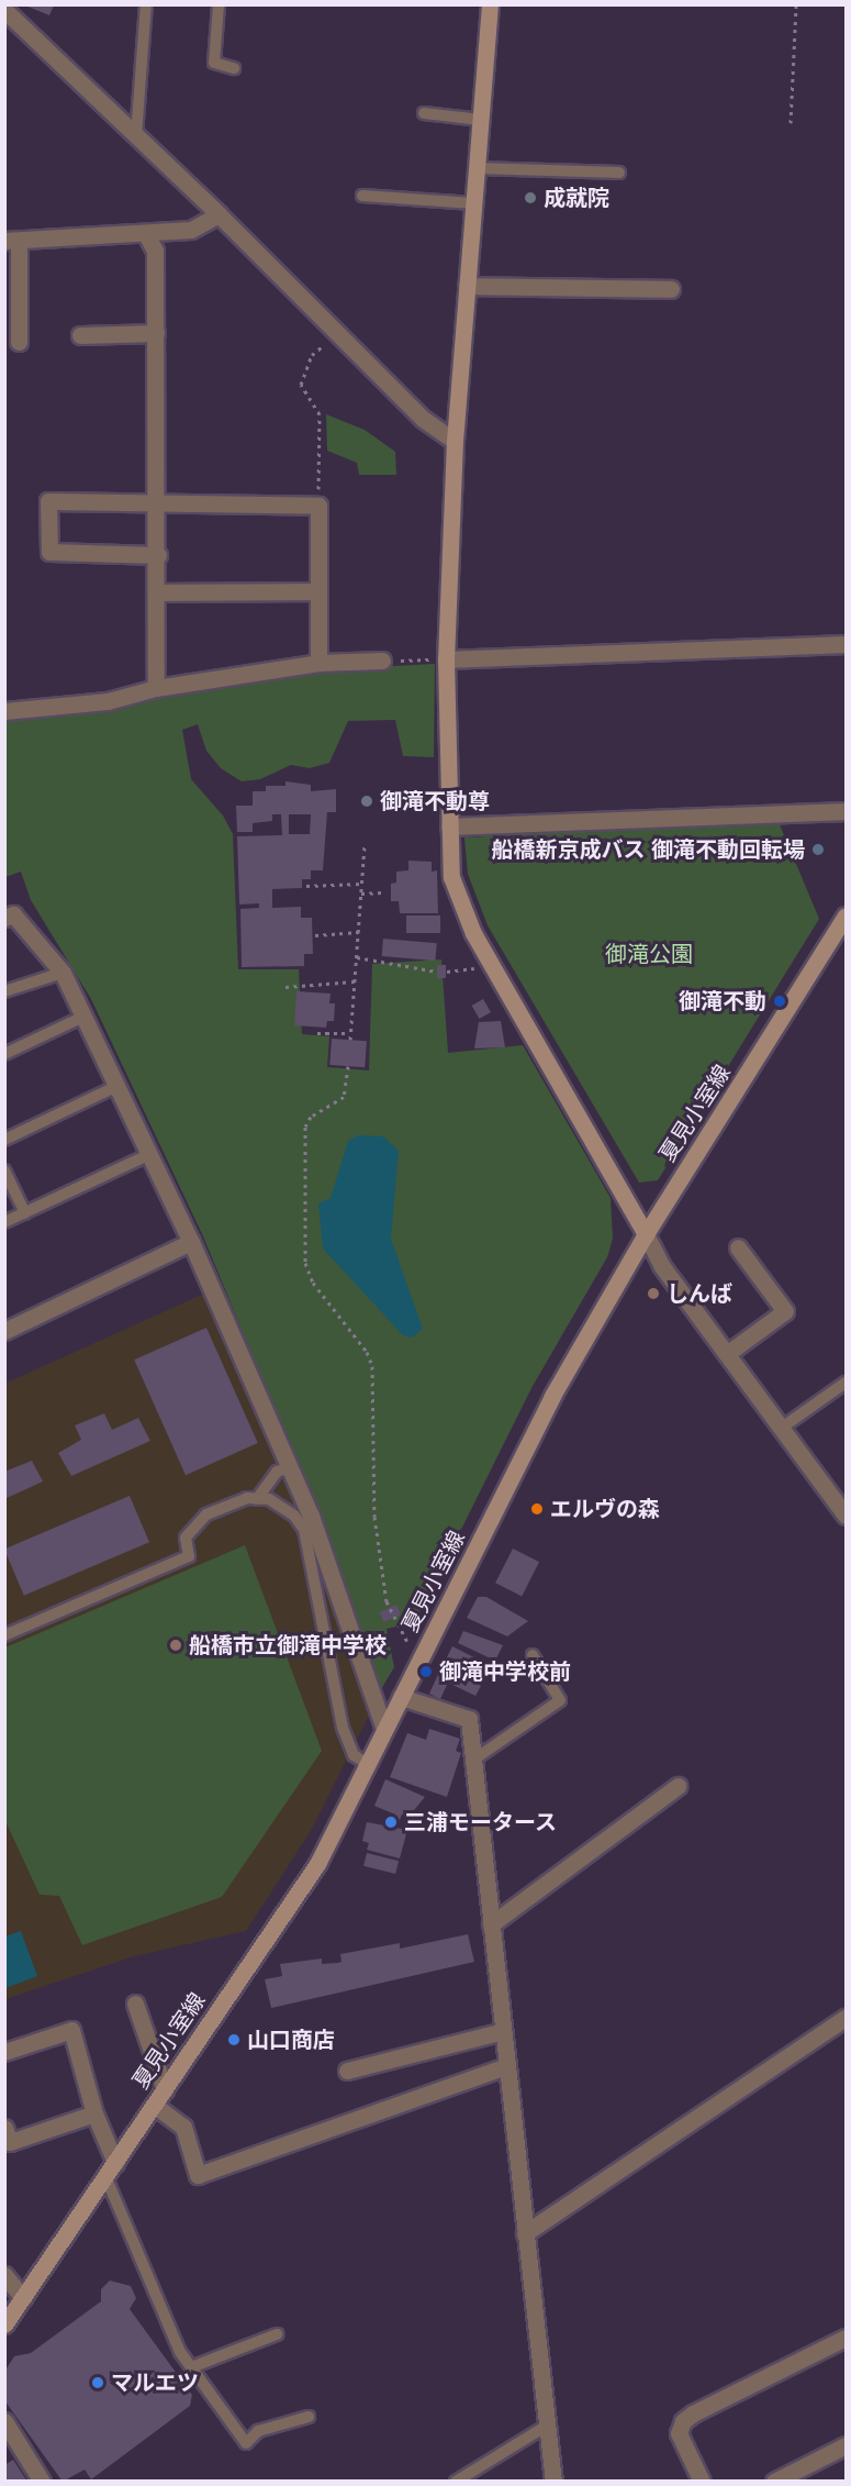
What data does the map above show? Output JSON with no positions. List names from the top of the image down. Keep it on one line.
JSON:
{"streets":{"main road":["夏見小室線"]},"parks":["御滝公園"],"places":["成就院","御滝不動尊","船橋新京成バス 御滝不動回転場","御滝不動","しんば","エルヴの森","船橋市立御滝中学校","御滝中学校前","三浦モータース","山口商店","マルエツ"]}
